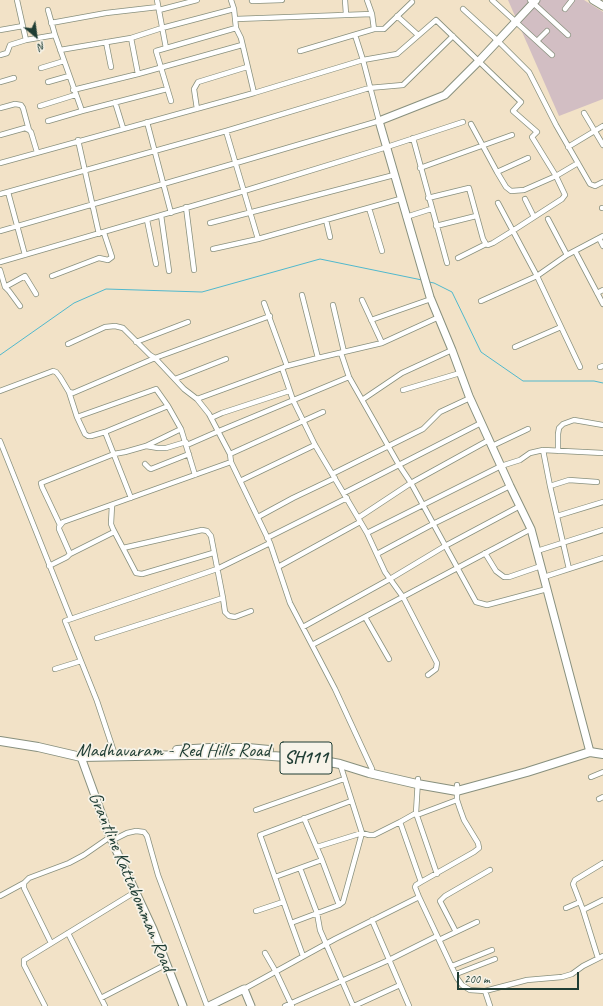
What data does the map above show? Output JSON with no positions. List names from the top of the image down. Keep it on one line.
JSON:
{"streets":{"main road":["Madhavaram - Red Hills Road","SH111"],"street":["Grantline Kattabomman Road"]},"crossings":[["Madhavaram - Red Hills Road","Grantline Kattabomman Road"]],"scale_bar":"200 m","north":"bottom right"}
